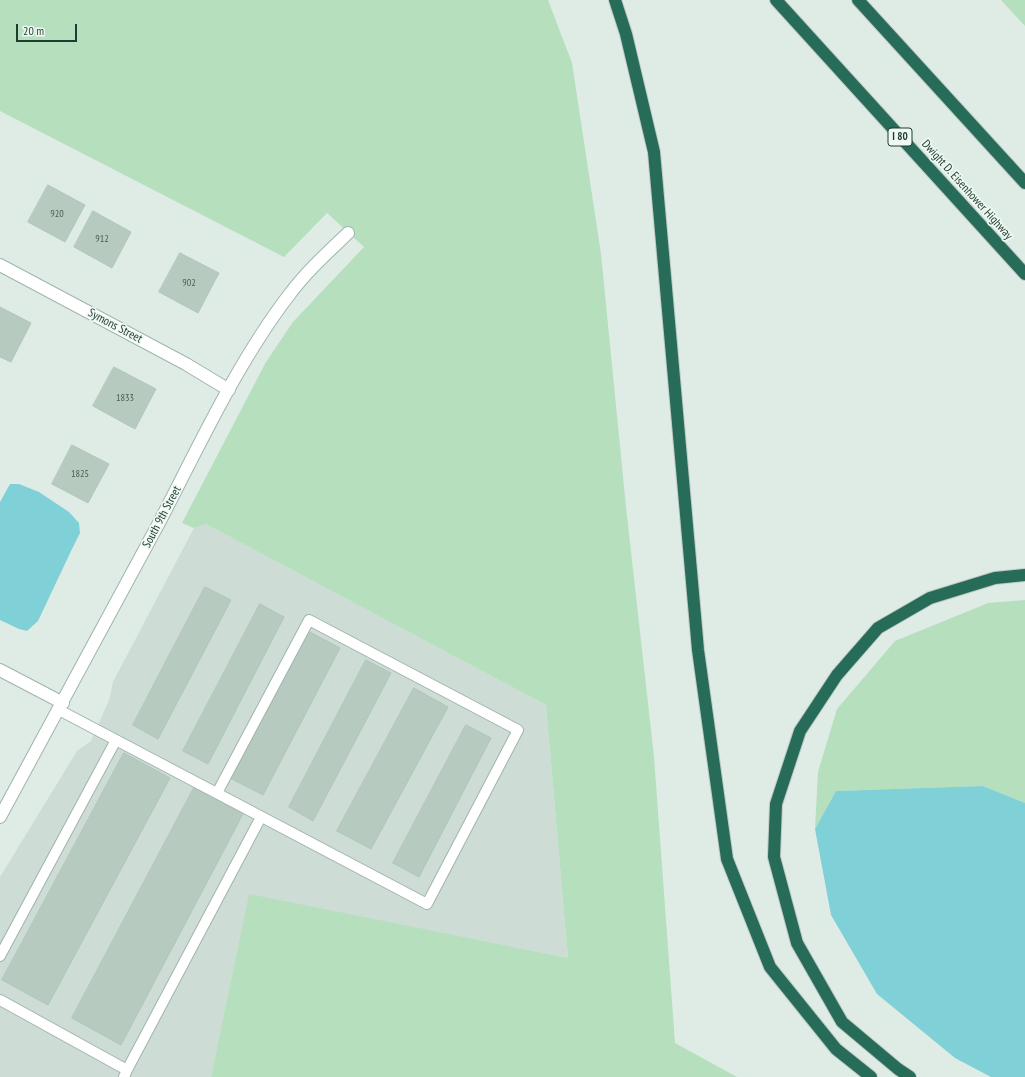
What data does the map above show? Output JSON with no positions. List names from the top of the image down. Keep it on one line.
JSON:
{"streets":{"highway":["I 80","Dwight D. Eisenhower Highway"],"street":["Symons Street","South 9th Street"]},"crossings":[["Symons Street","South 9th Street"]],"house_numbers":["920","912","902","1833","1825"],"scale_bar":"20 m"}
